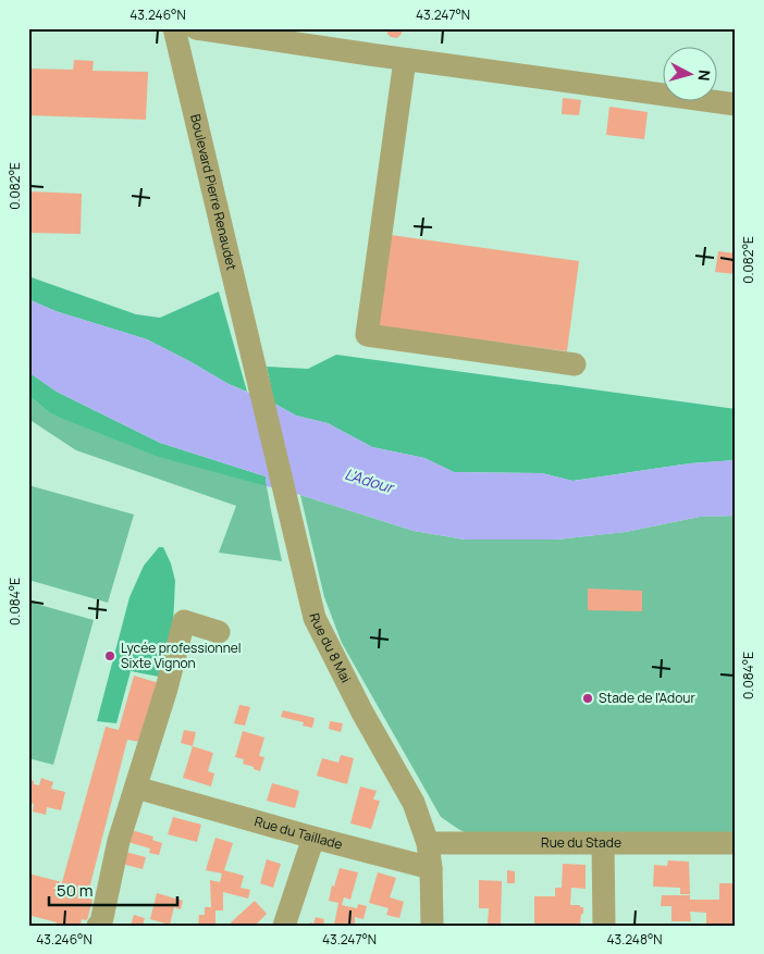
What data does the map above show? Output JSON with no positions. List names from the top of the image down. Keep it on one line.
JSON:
{"streets":{"street":["Boulevard Pierre Renaudet","Rue du 8 Mai","Rue du Taillade","Rue du Stade"]},"crossings":[["Boulevard Pierre Renaudet","Rue du 8 Mai"],["Rue du 8 Mai","Rue du Taillade"],["Rue du 8 Mai","Rue du Stade"]],"water":["L'Adour"],"places":["Lycée professionnel Sixte Vignon","Stade de l'Adour"],"scale_bar":"50 m","north":"right","coordinates":["43.246°N","43.247°N","0.082°E","0.084°E","43.248°N"]}
